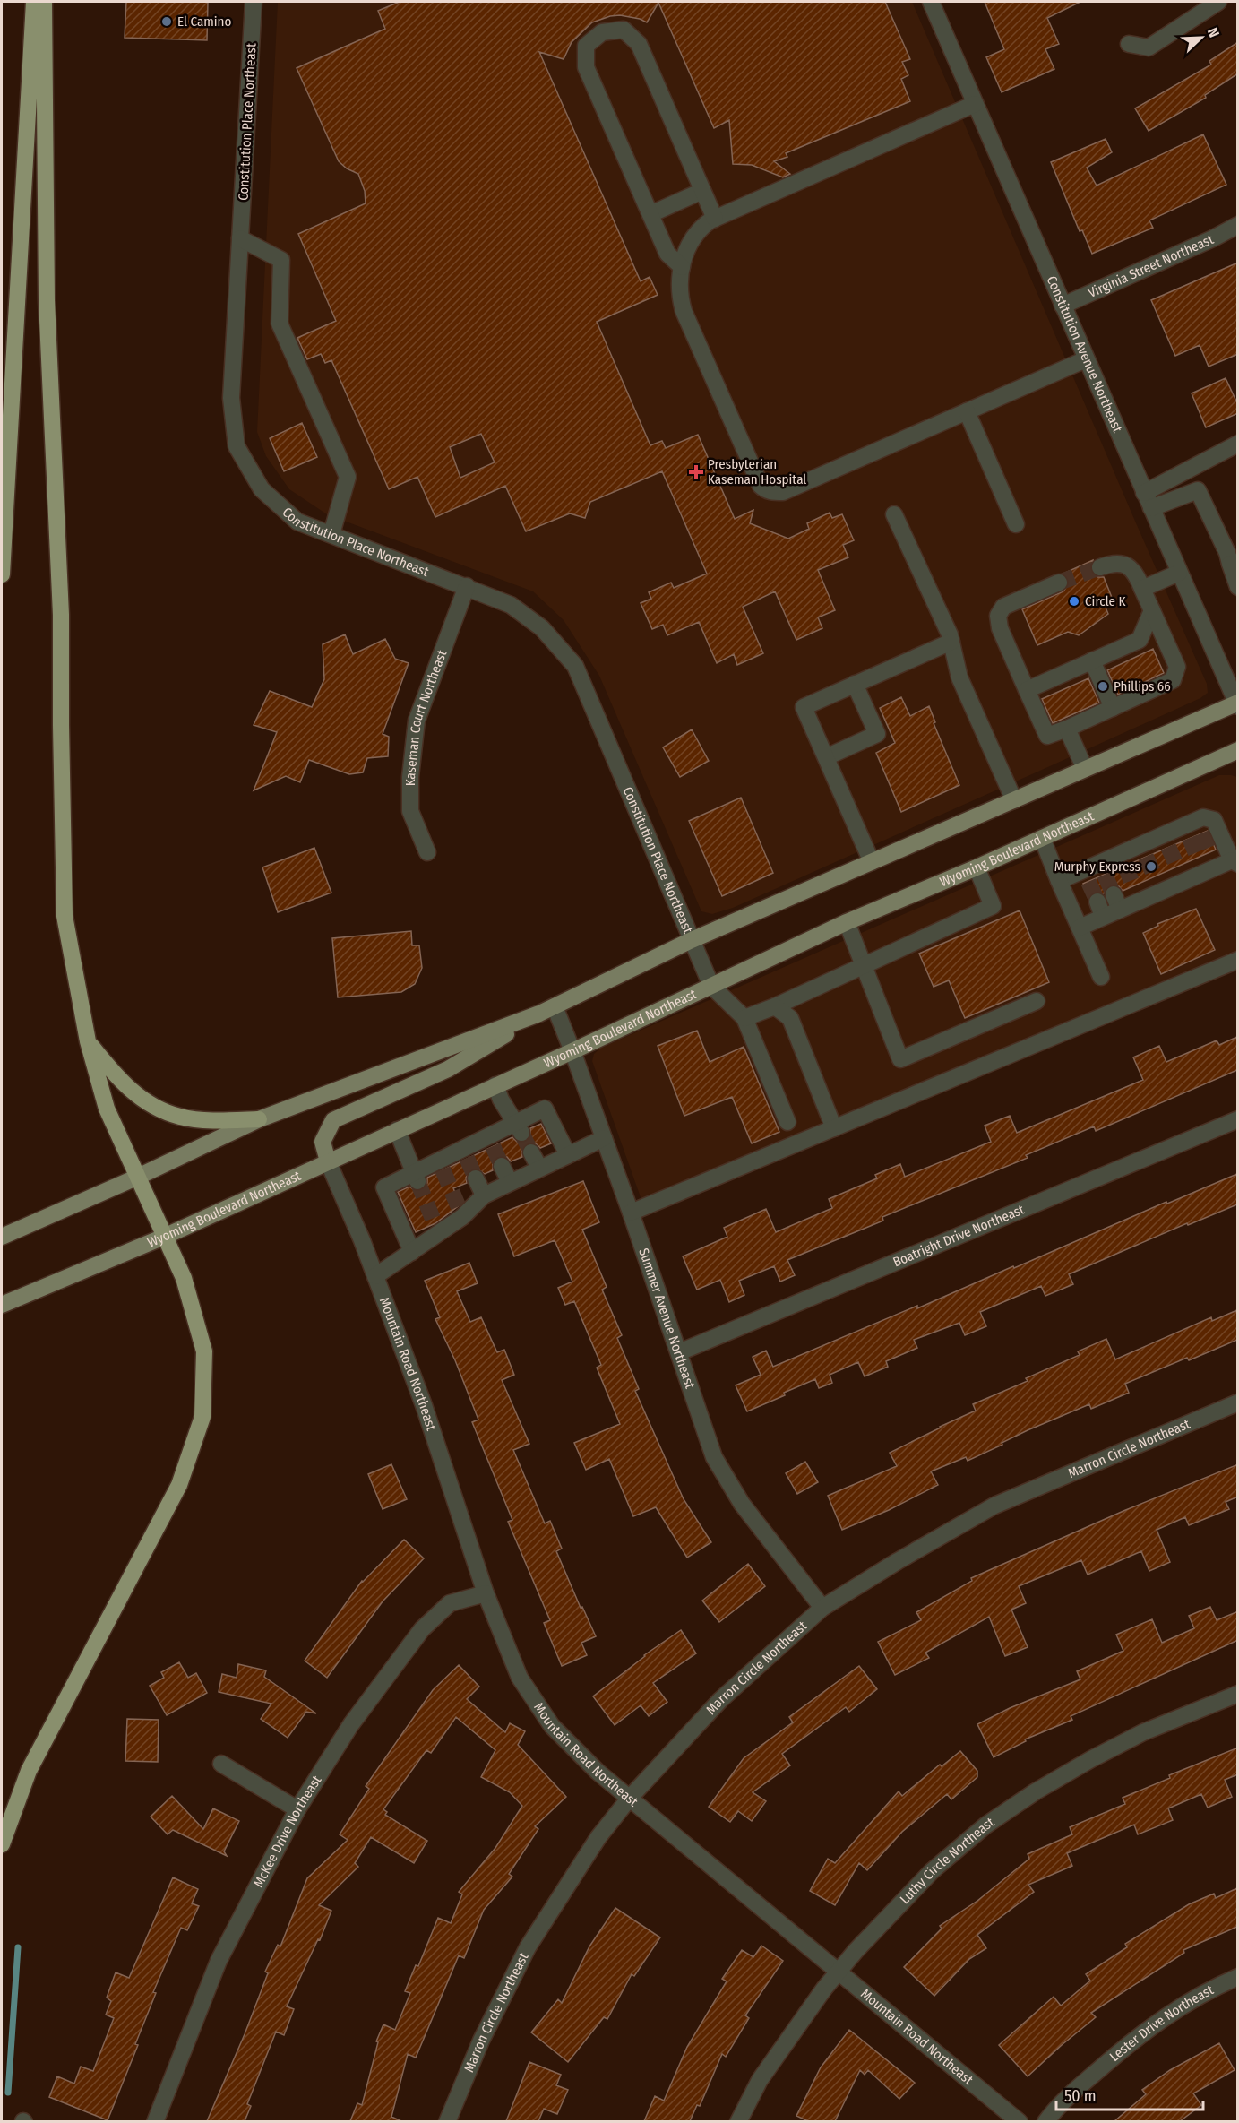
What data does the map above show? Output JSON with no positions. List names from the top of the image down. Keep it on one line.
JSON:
{"streets":{"main road":["Wyoming Boulevard Northeast"],"street":["Constitution Place Northeast","Virginia Street Northeast","Constitution Avenue Northeast","Kaseman Court Northeast","Boatright Drive Northeast","Summer Avenue Northeast","Mountain Road Northeast","Marron Circle Northeast","McKee Drive Northeast","Luthy Circle Northeast","Lester Drive Northeast"]},"crossings":[["Constitution Place Northeast","Kaseman Court Northeast"],["Constitution Place Northeast","Wyoming Boulevard Northeast"],["Virginia Street Northeast","Constitution Avenue Northeast"],["Wyoming Boulevard Northeast","Summer Avenue Northeast"],["Wyoming Boulevard Northeast","Mountain Road Northeast"],["Boatright Drive Northeast","Summer Avenue Northeast"],["Summer Avenue Northeast","Marron Circle Northeast"],["Mountain Road Northeast","Marron Circle Northeast"],["Mountain Road Northeast","McKee Drive Northeast"],["Mountain Road Northeast","Luthy Circle Northeast"]],"places":{"other":["El Camino","Circle K","Phillips 66","Murphy Express"],"health":["Presbyterian Kaseman Hospital"]},"scale_bar":"50 m","north":"top right"}
